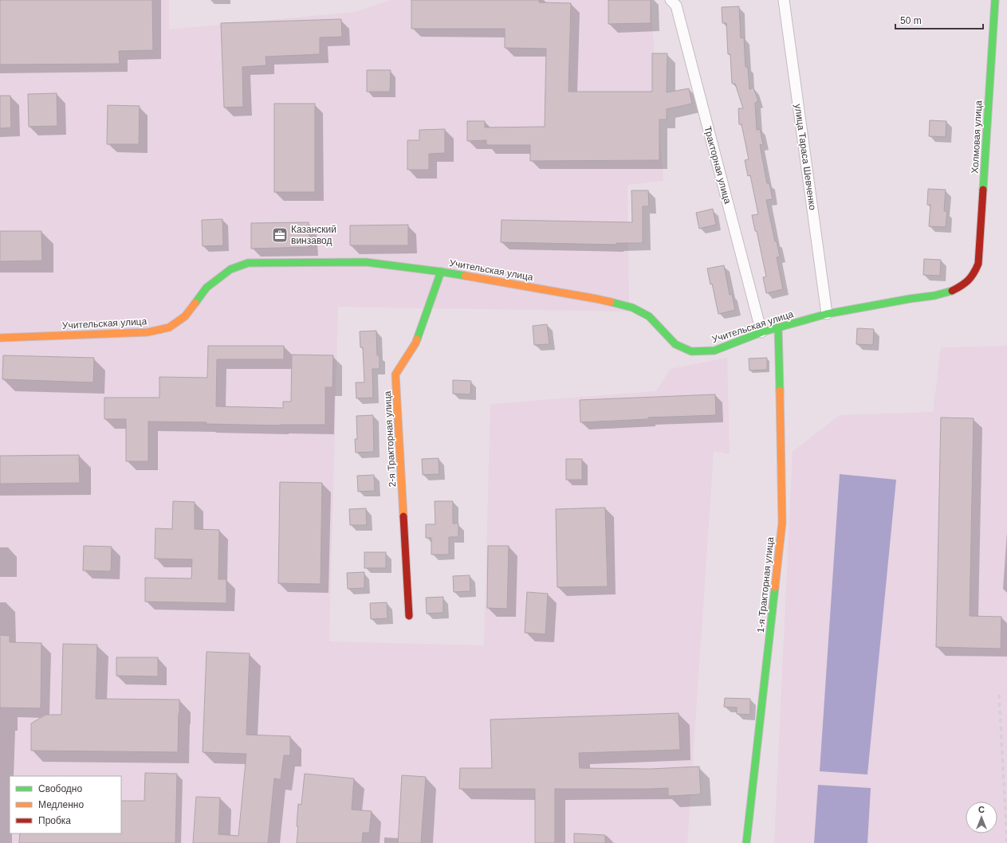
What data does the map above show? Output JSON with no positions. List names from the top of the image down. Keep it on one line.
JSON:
{"streets":{"street":["Холмовая улица","улица Тараса Шевченко","Тракторная улица","Учительская улица","2-я Тракторная улица","1-я Тракторная улица"]},"crossings":[["Холмовая улица","Учительская улица"],["улица Тараса Шевченко","Учительская улица"],["Тракторная улица","Учительская улица"],["Учительская улица","2-я Тракторная улица"],["Учительская улица","1-я Тракторная улица"]],"places":{"office":["Казанский винзавод"]},"legend":["Свободно","Медленно","Пробка"],"scale_bar":"50 m","north":"top"}
